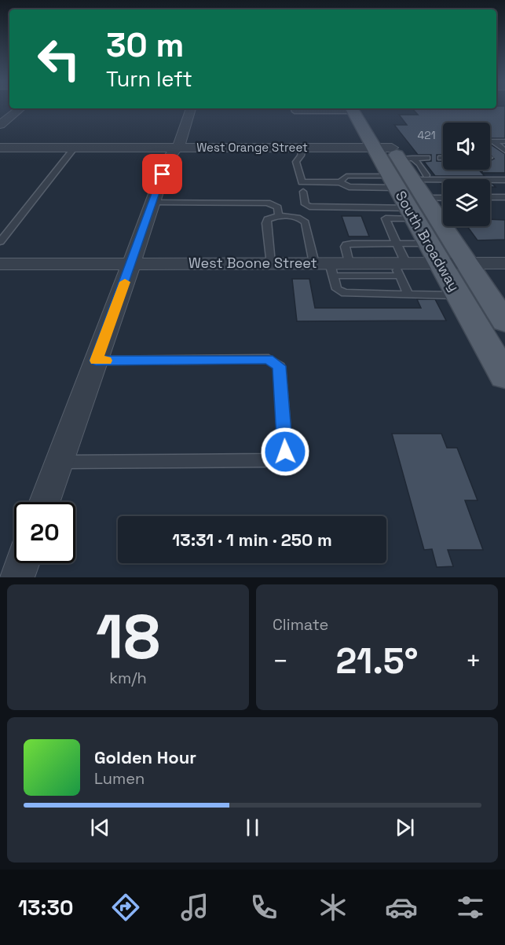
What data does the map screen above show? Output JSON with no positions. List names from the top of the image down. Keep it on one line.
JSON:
{"streets":{"main road":["South Broadway"],"street":["West Orange Street","West Boone Street"]},"crossings":[["West Orange Street","South Broadway"],["South Broadway","West Boone Street"]],"house_numbers":["421"],"page":{"turn":["30 m","Turn left"],"limit":"20","trip":"13:31 · 1 min · 250 m","tile":[["18","km/h"],"Climate"],"heat":["−","21.5°","+"],"song":["Golden Hour","Lumen"],"tabs":"13:30"}}
